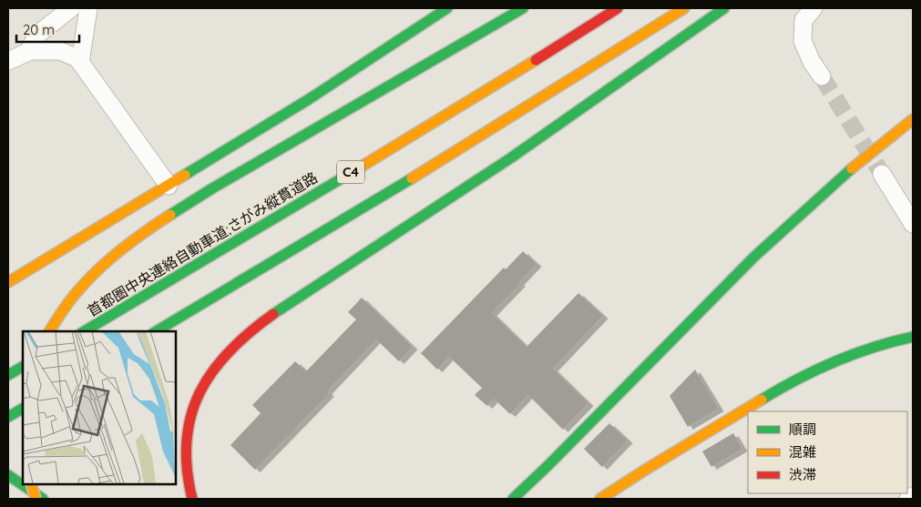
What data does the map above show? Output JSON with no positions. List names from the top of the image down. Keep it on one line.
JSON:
{"streets":{"main road":["C4","首都圏中央連絡自動車道;さがみ縦貫道路"]},"legend":["順調","混雑","渋滞"],"scale_bar":"20 m"}
